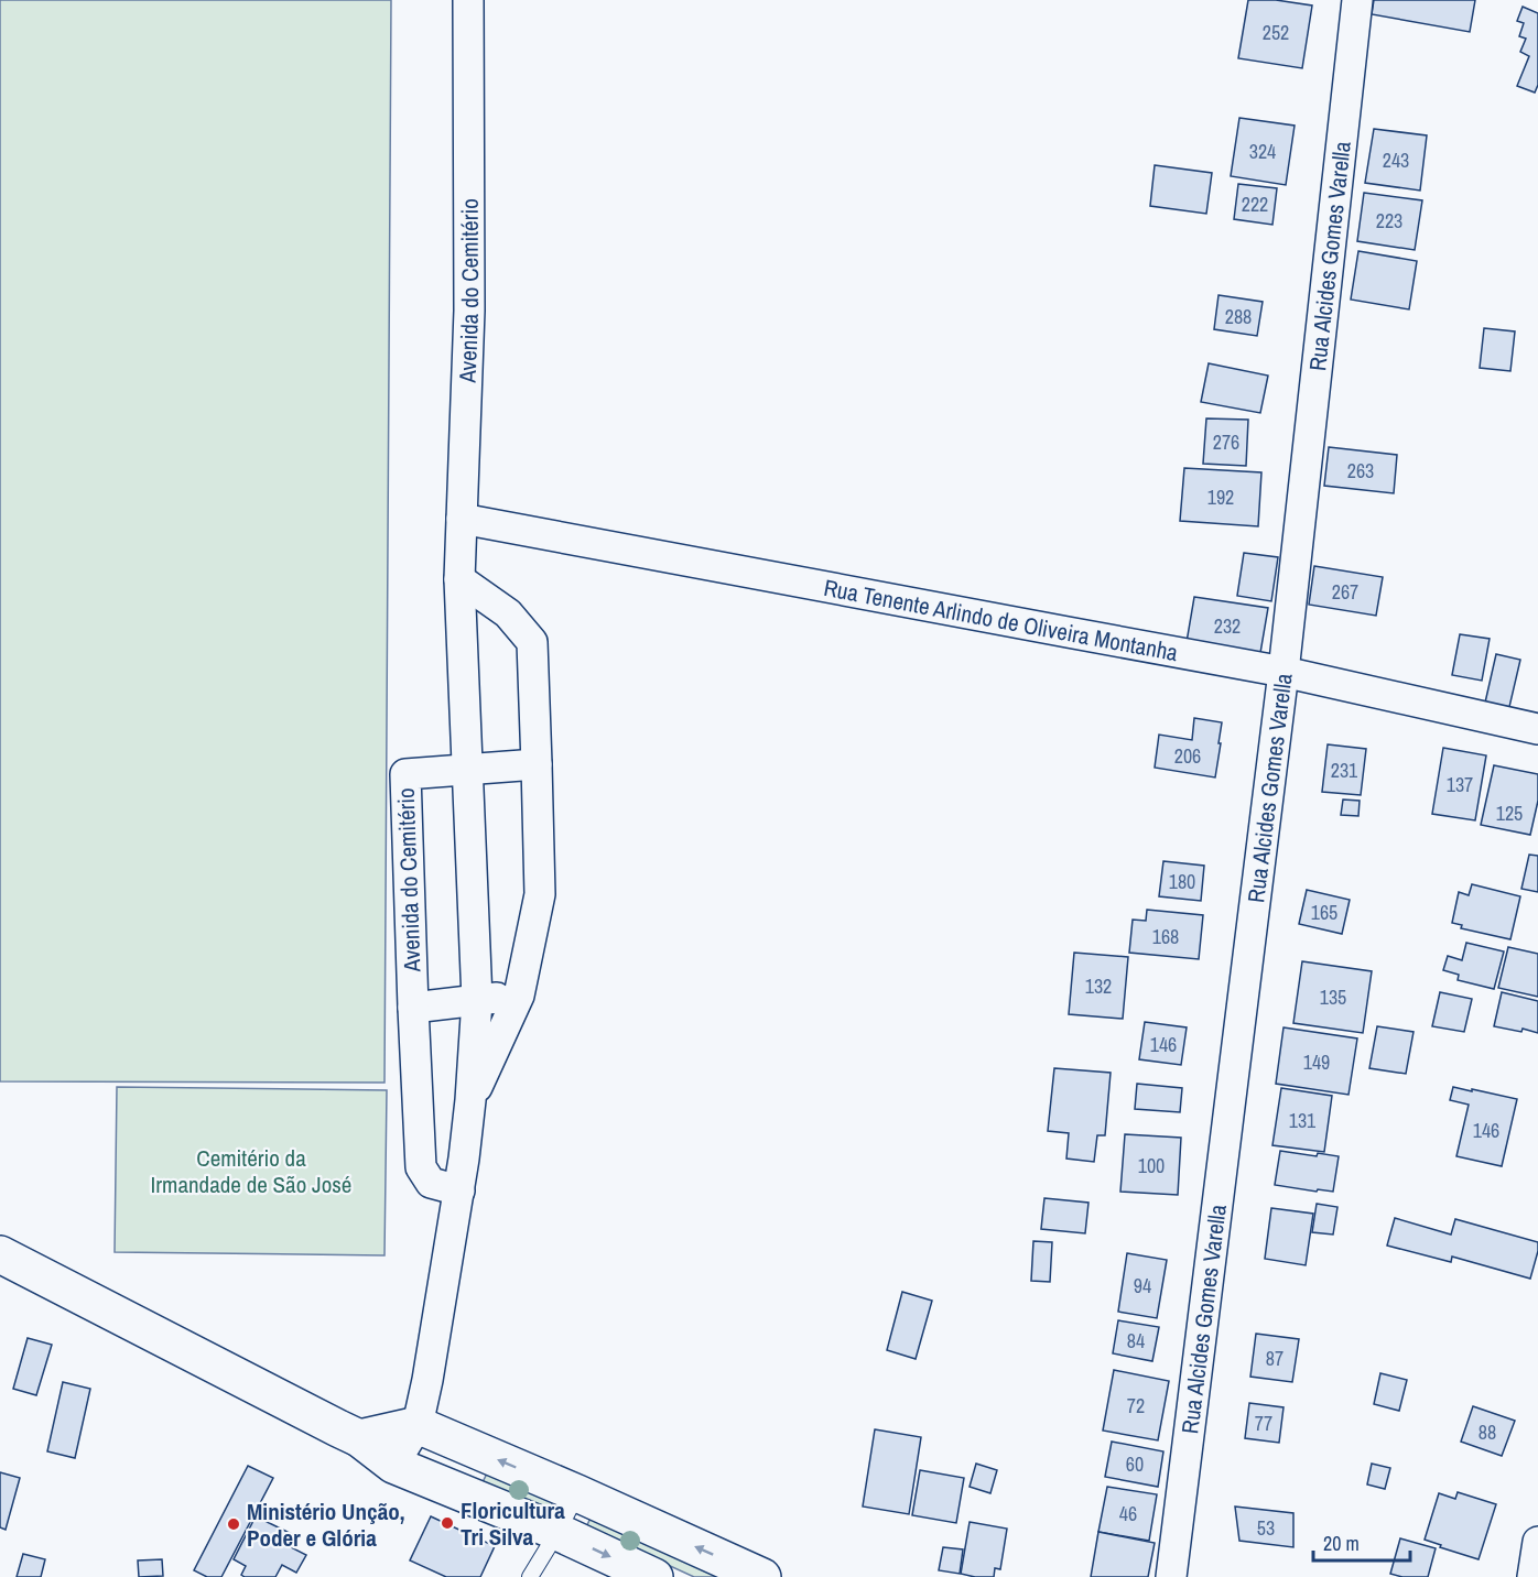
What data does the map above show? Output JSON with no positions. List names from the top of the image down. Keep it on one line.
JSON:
{"streets":{"street":["Rua Alcides Gomes Varella","Avenida do Cemitério","Rua Tenente Arlindo de Oliveira Montanha"]},"crossings":[["Rua Alcides Gomes Varella","Rua Tenente Arlindo de Oliveira Montanha"],["Avenida do Cemitério","Rua Tenente Arlindo de Oliveira Montanha"]],"parks":["Cemitério da Irmandade de São José"],"places":["Floricultura Tri Silva","Ministério Unção, Poder e Glória"],"house_numbers":["252","324","243","222","223","288","276","263","192","267","232","206","231","137","125","180","165","168","132","135","146","149","131","146","100","94","84","87","72","77","88","60","46","53"],"scale_bar":"20 m"}
